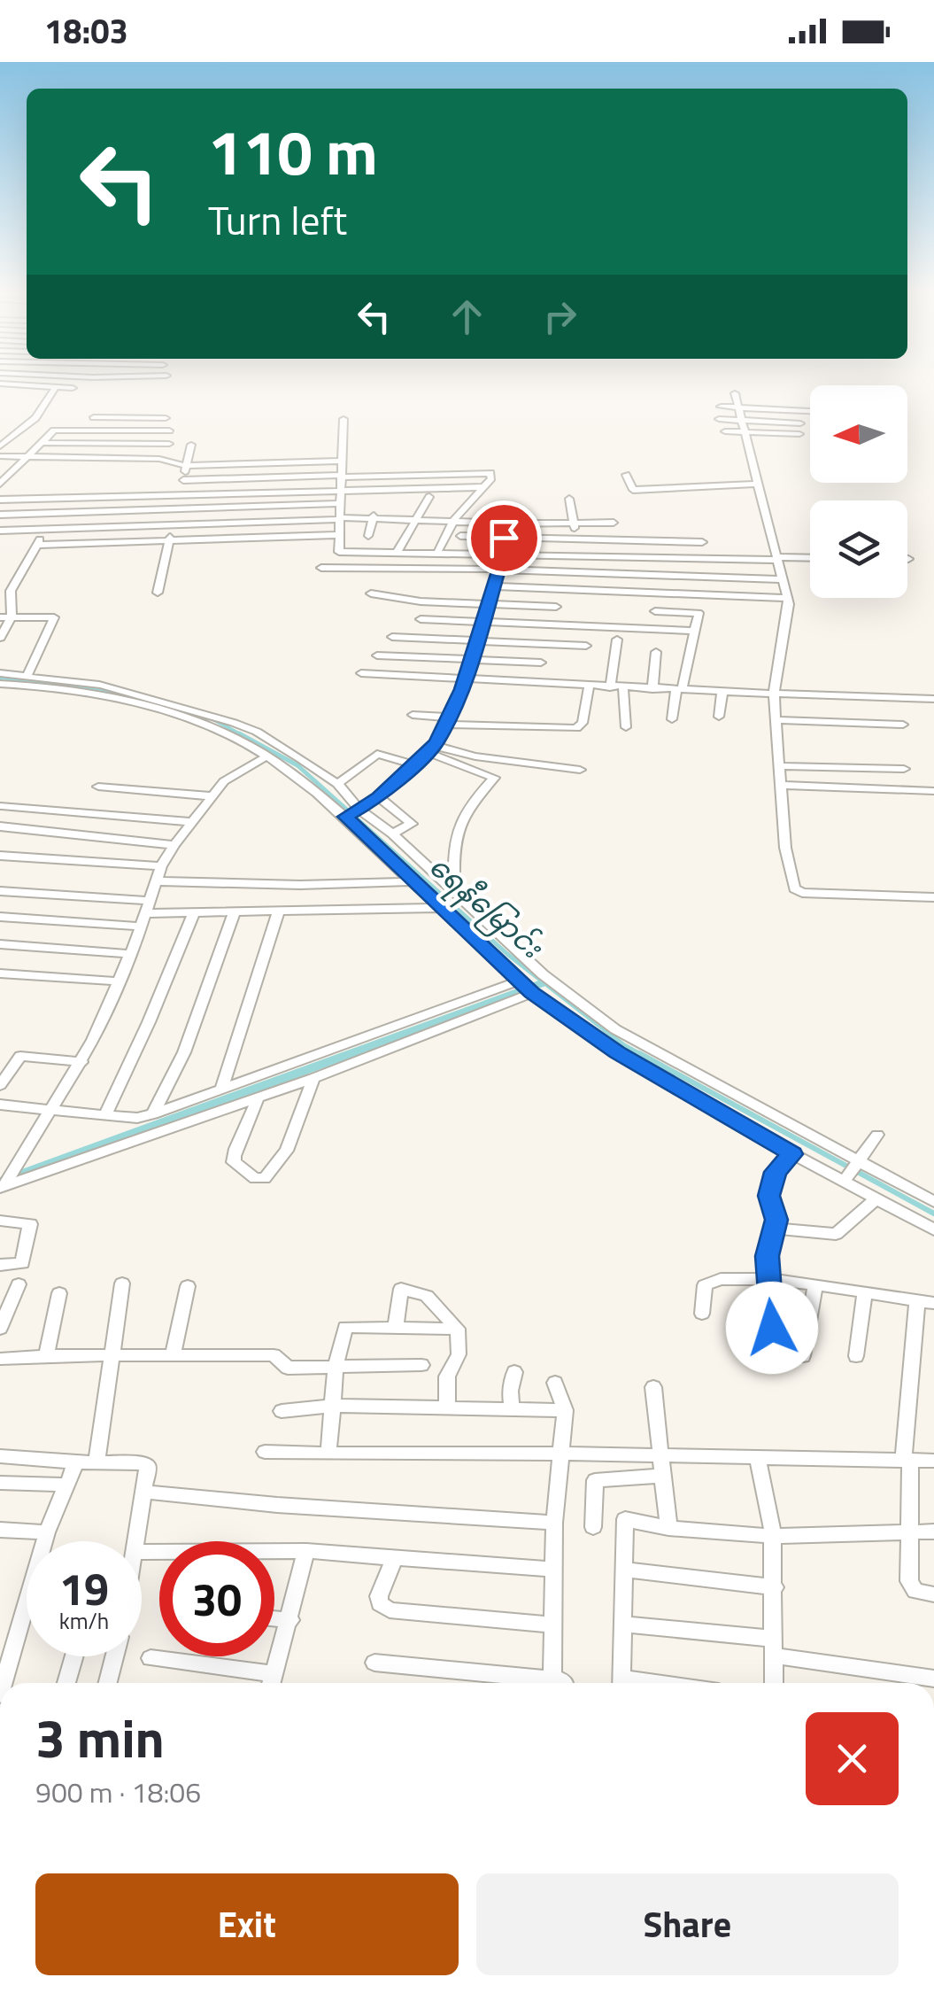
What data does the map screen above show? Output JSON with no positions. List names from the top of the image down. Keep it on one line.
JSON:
{"water":["ရေနီမြောင်း"],"north":"left","page":{"status":"18:03","turn":["110 m","Turn left"],"speed":"19 km/h","limit":"30","heading":["3 min","900 m · 18:06"],"buttons":["Exit","Share"]}}
